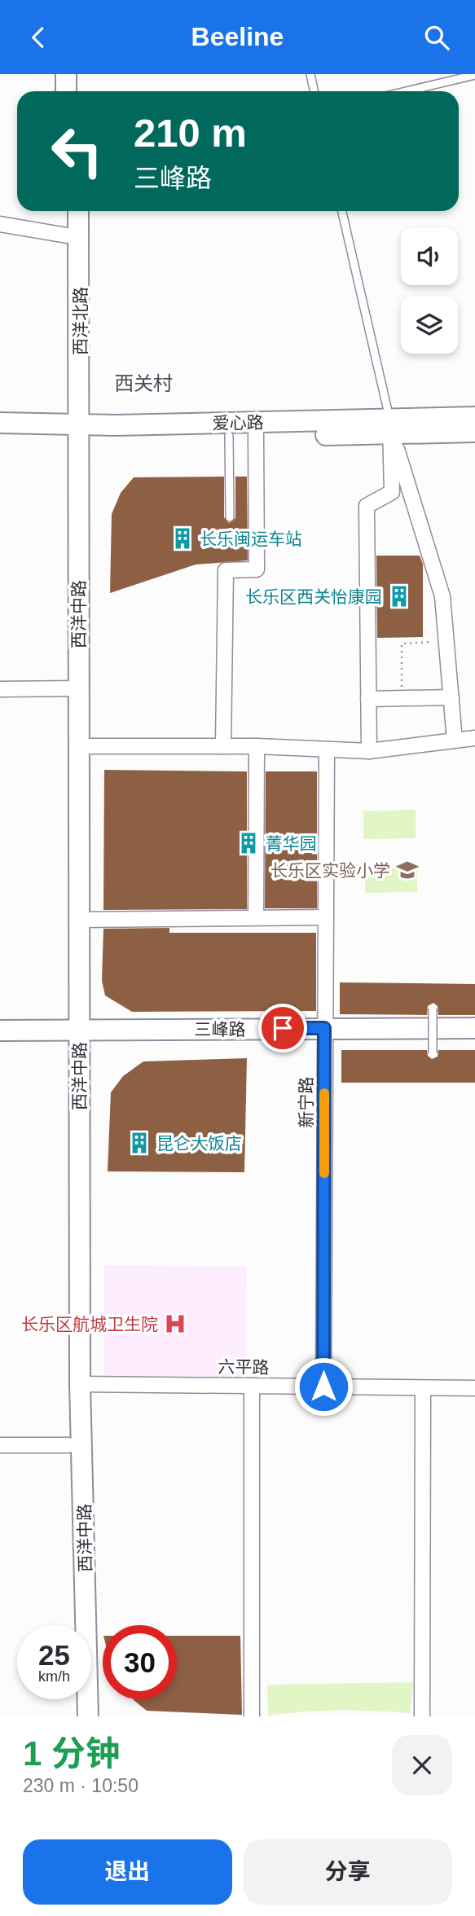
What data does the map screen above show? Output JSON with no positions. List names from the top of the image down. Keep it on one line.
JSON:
{"streets":{"main road":["西洋北路","爱心路","西洋中路","三峰路"],"street":["新宁路","六平路"]},"crossings":[["西洋北路","爱心路"],["西洋北路","西洋中路"],["爱心路","西洋中路"],["西洋中路","三峰路"],["西洋中路","六平路"],["三峰路","新宁路"],["新宁路","六平路"]],"districts":["西关村"],"places":{"building":["长乐闽运车站","长乐区西关怡康园","菁华园","昆仑大饭店"],"school or university":["长乐区实验小学"],"hospital":["长乐区航城卫生院"]},"page":{"header":"Beeline","turn":["210 m","三峰路"],"speed":"25 km/h","limit":"30","heading":["1 分钟","230 m · 10:50"],"buttons":["退出","分享"]}}
